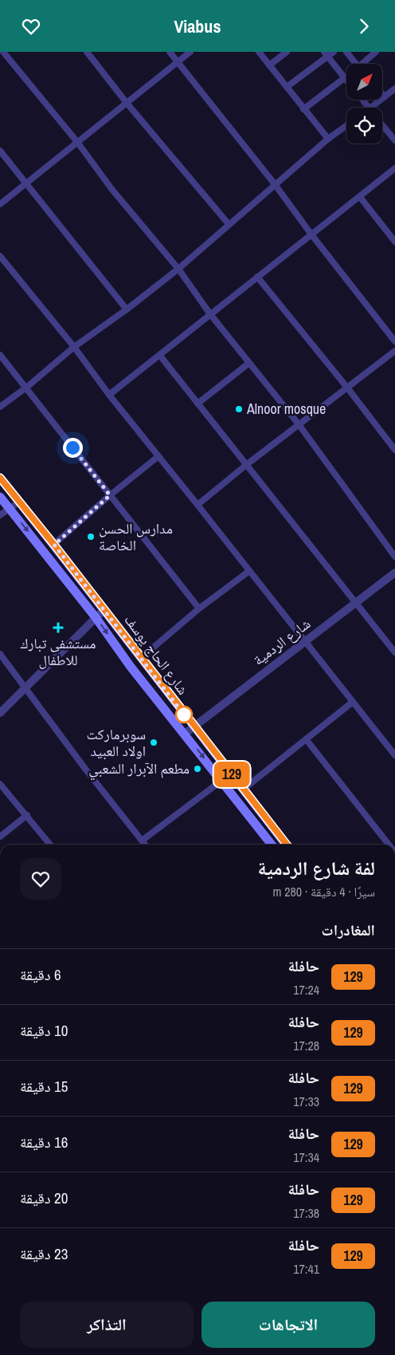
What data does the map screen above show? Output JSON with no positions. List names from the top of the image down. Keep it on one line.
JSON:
{"streets":{"main road":["شارع الحاج يوسف"],"street":["شارع الردمية"]},"crossings":[["شارع الردمية","شارع الحاج يوسف"]],"places":{"other":["Alnoor mosque","مدارس الحسن الخاصة","سوبرماركت اولاد العبيد","مطعم الآبرار الشعبي"],"health":["مستشفى تبارك للاطفال"]},"lines":["bus line 129"],"north":"top right","page":{"header":"Viabus","on_map":"129","heading":[["لفة شارع الردمية","سيرًا · 4 دقيقة · 280 m"],"المغادرات"],"list":[{"mark":"129","name":"حافلة","note":"17:24","value":"6 دقيقة"},{"mark":"129","name":"حافلة","note":"17:28","value":"10 دقيقة"},{"mark":"129","name":"حافلة","note":"17:33","value":"15 دقيقة"},{"mark":"129","name":"حافلة","note":"17:34","value":"16 دقيقة"},{"mark":"129","name":"حافلة","note":"17:38","value":"20 دقيقة"},{"mark":"129","name":"حافلة","note":"17:41","value":"23 دقيقة"}],"buttons":["الاتجاهات","التذاكر"]}}
